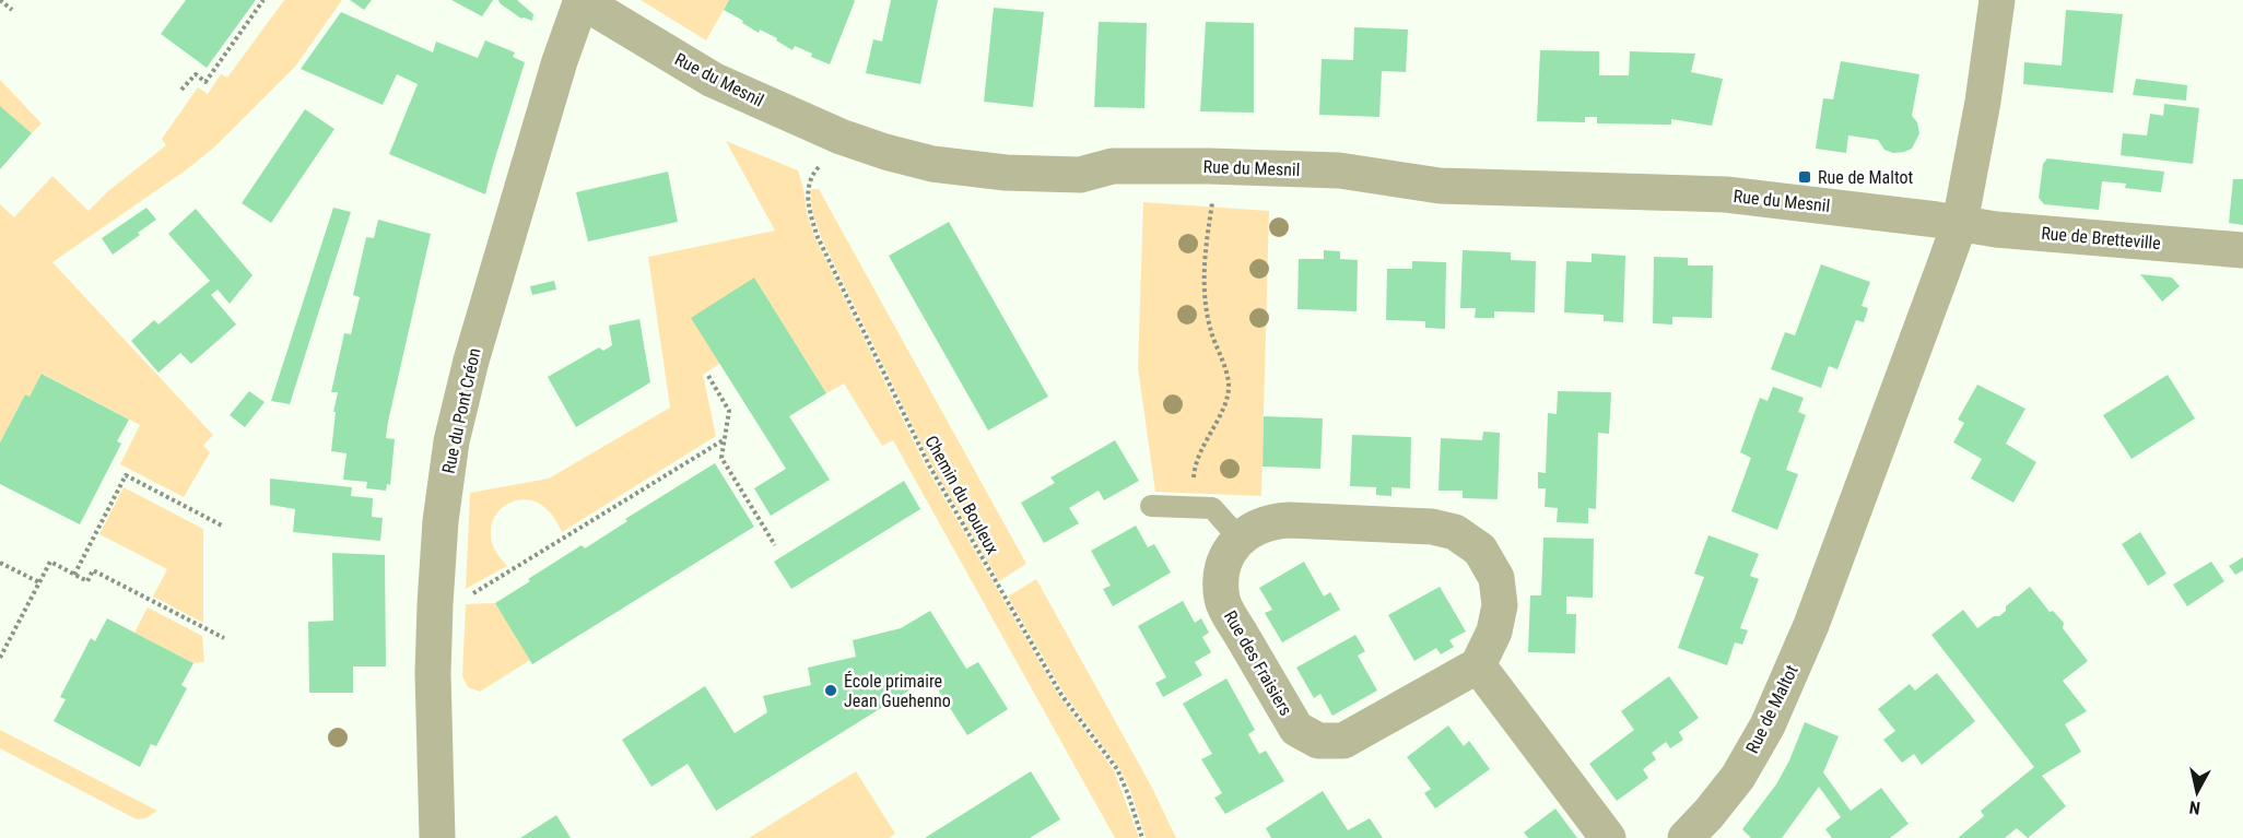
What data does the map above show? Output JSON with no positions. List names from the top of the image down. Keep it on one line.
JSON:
{"streets":{"street":["Rue du Mesnil","Rue de Bretteville","Rue du Pont Créon","Rue des Fraisiers","Rue de Maltot"],"path":["Chemin du Bouleux"]},"crossings":[["Rue du Mesnil","Rue de Bretteville"],["Rue du Mesnil","Rue du Pont Créon"],["Rue du Mesnil","Rue de Maltot"],["Rue de Bretteville","Rue de Maltot"]],"places":{"transit":["Rue de Maltot"],"other":["École primaire Jean Guehenno"]},"north":"bottom"}
